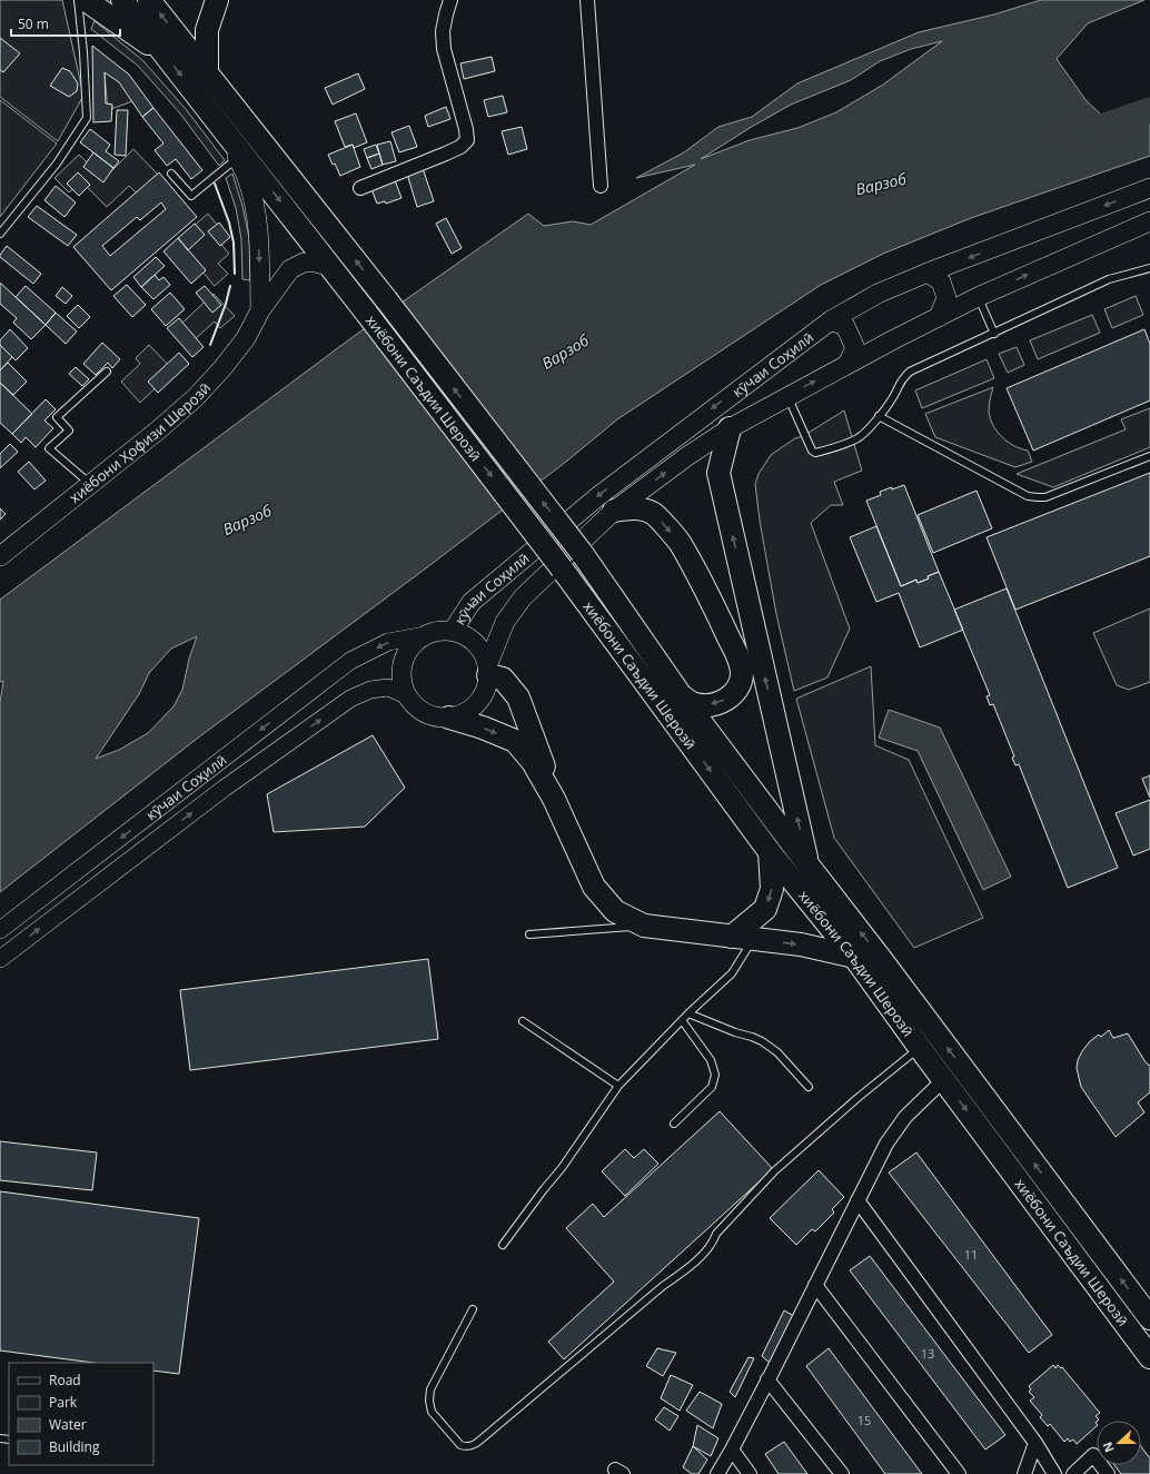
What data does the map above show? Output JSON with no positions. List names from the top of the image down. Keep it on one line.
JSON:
{"streets":{"highway":["хиёбони Саъдии Шерозӣ"],"main road":["кӯчаи Соҳилӣ","хиёбони Ҳофизи Шерозӣ"]},"crossings":[["хиёбони Саъдии Шерозӣ","хиёбони Ҳофизи Шерозӣ"]],"water":["Варзоб"],"house_numbers":["11","13","15"],"legend":["Road","Park","Water","Building"],"scale_bar":"50 m","north":"left"}
